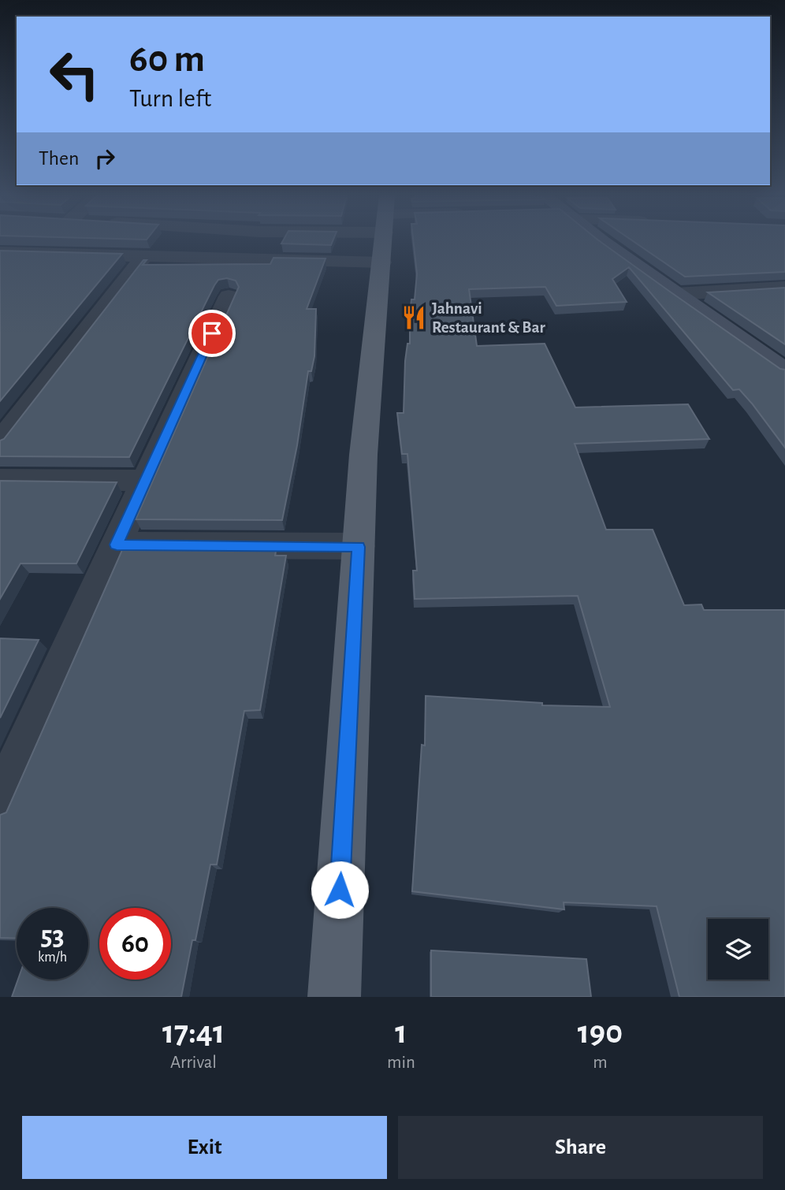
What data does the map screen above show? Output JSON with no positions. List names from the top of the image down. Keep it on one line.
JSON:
{"places":{"restaurant":["Jahnavi Restaurant & Bar"]},"page":{"turn":["60 m","Turn left"],"then":"Then","speed":"53 km/h","limit":"60","eta":["17:41","Arrival","1","min","190","m"],"buttons":["Exit","Share"]}}
